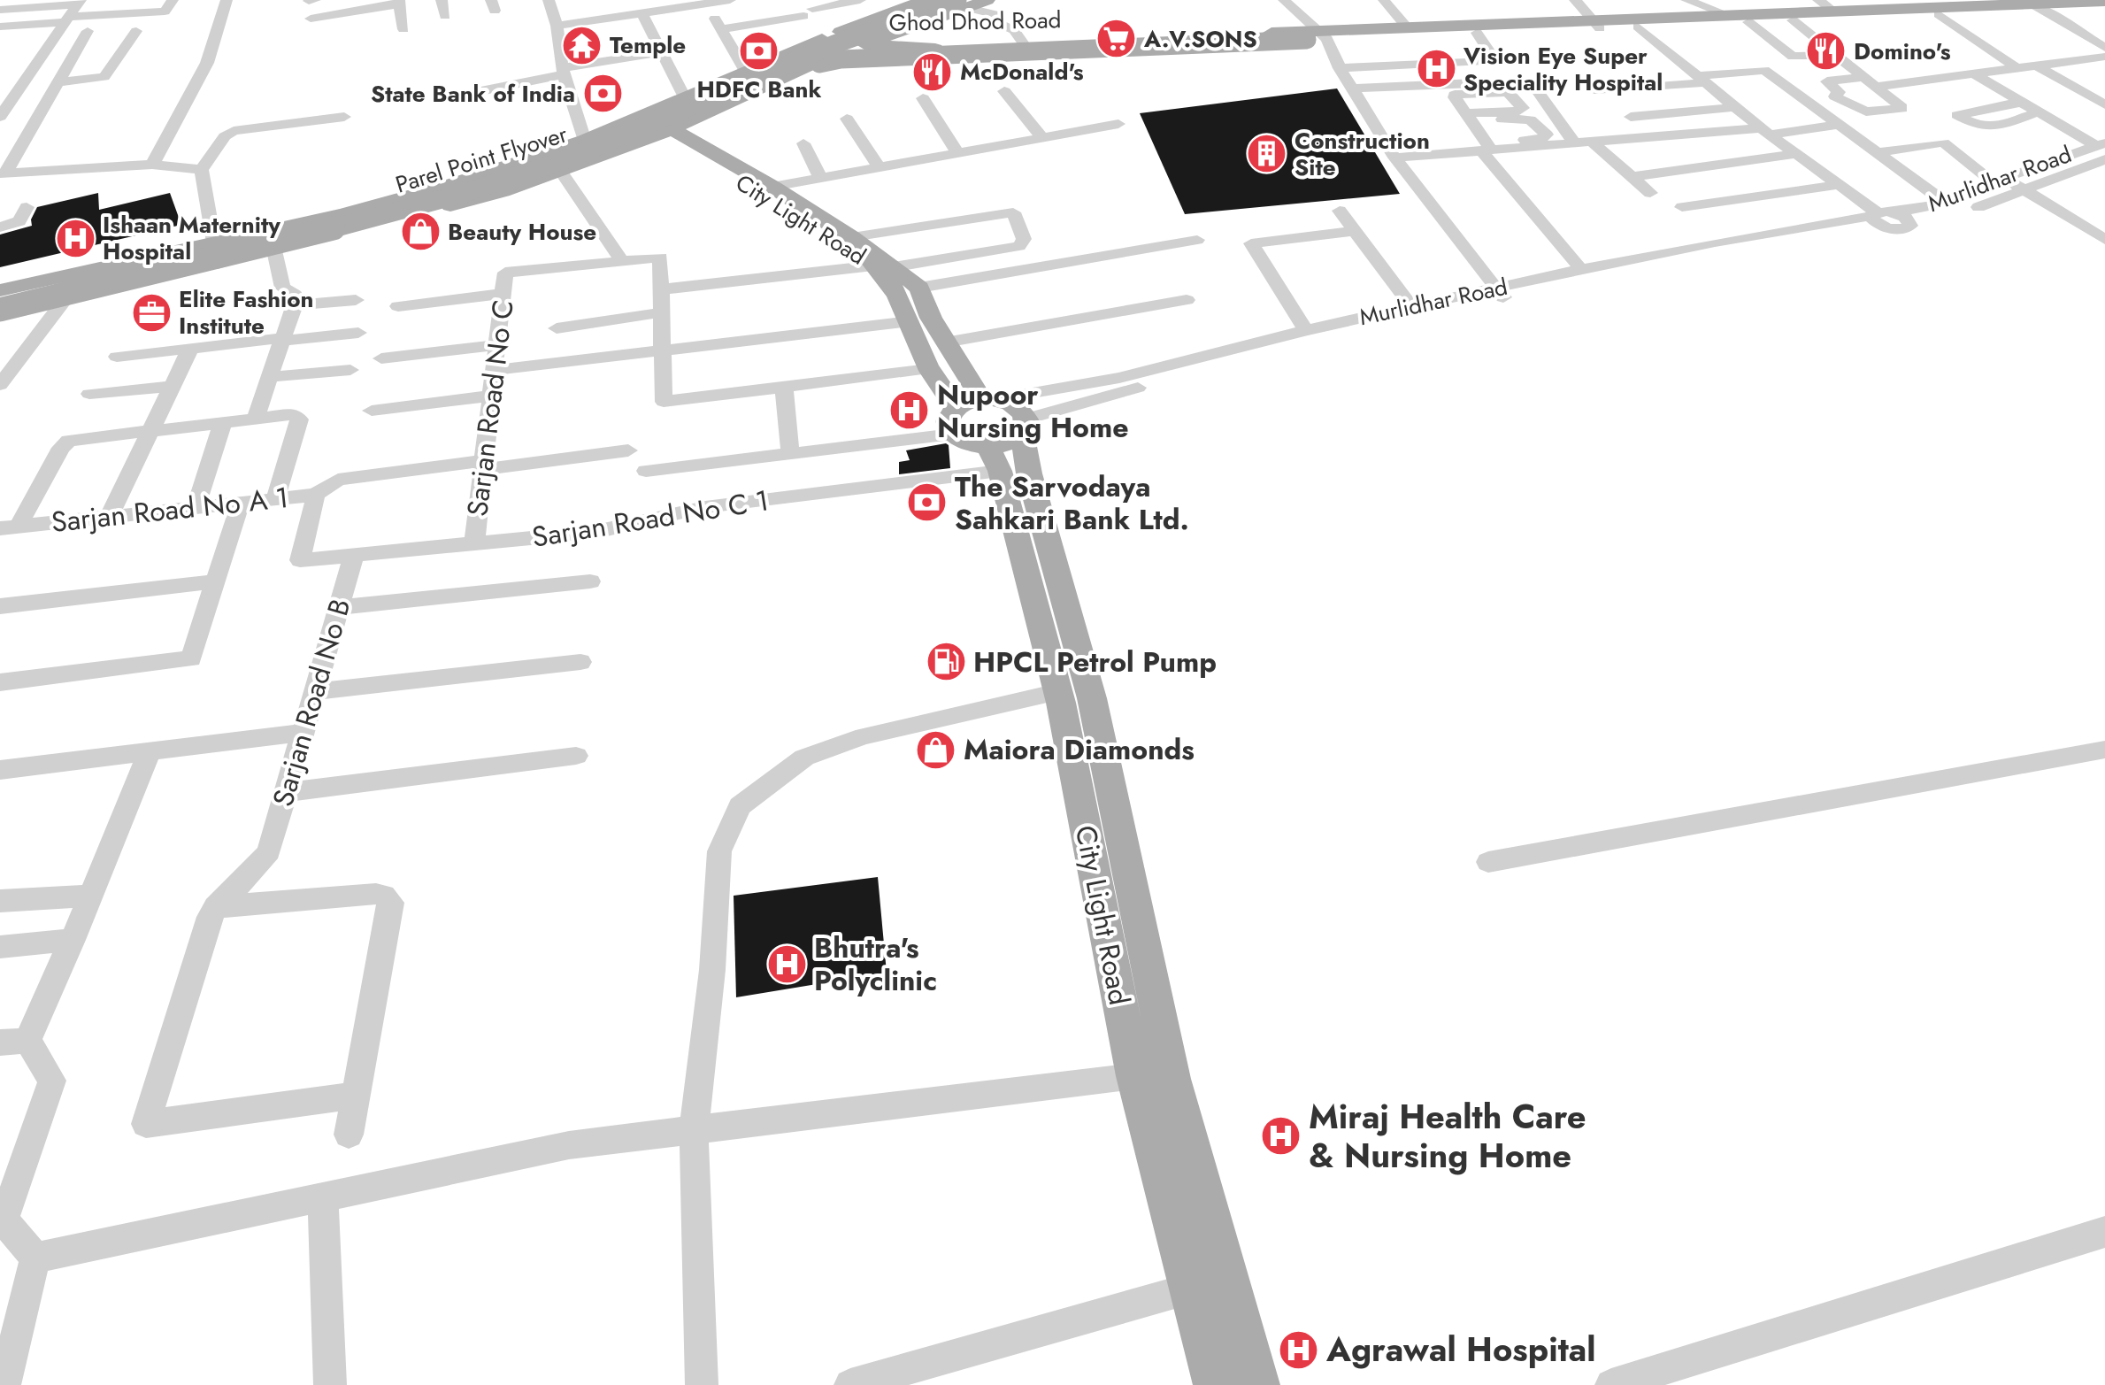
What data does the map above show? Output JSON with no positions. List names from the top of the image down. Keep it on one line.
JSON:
{"streets":{"main road":["Ghod Dhod Road","Parel Point Flyover","City Light Road"],"street":["Murlidhar Road","Sarjan Road No C","Sarjan Road No A 1","Sarjan Road No C 1","Sarjan Road No B"]},"crossings":[["Ghod Dhod Road","Parel Point Flyover"],["City Light Road","Sarjan Road No C 1"],["Sarjan Road No C","Sarjan Road No C 1"],["Sarjan Road No A 1","Sarjan Road No C 1"],["Sarjan Road No C 1","Sarjan Road No B"]],"places":{"supermarket":["A.V.SONS"],"temple":["Temple"],"bank":["HDFC Bank","State Bank of India","The Sarvodaya Sahkari Bank Ltd."],"restaurant":["Domino's","McDonald's"],"hospital":["Vision Eye Super Speciality Hospital","Ishaan Maternity Hospital","Nupoor Nursing Home","Bhutra's Polyclinic","Miraj Health Care & Nursing Home","Agrawal Hospital"],"building":["Construction Site"],"shop":["Beauty House","Maiora Diamonds"],"office":["Elite Fashion Institute"],"fuel station":["HPCL Petrol Pump"]}}
